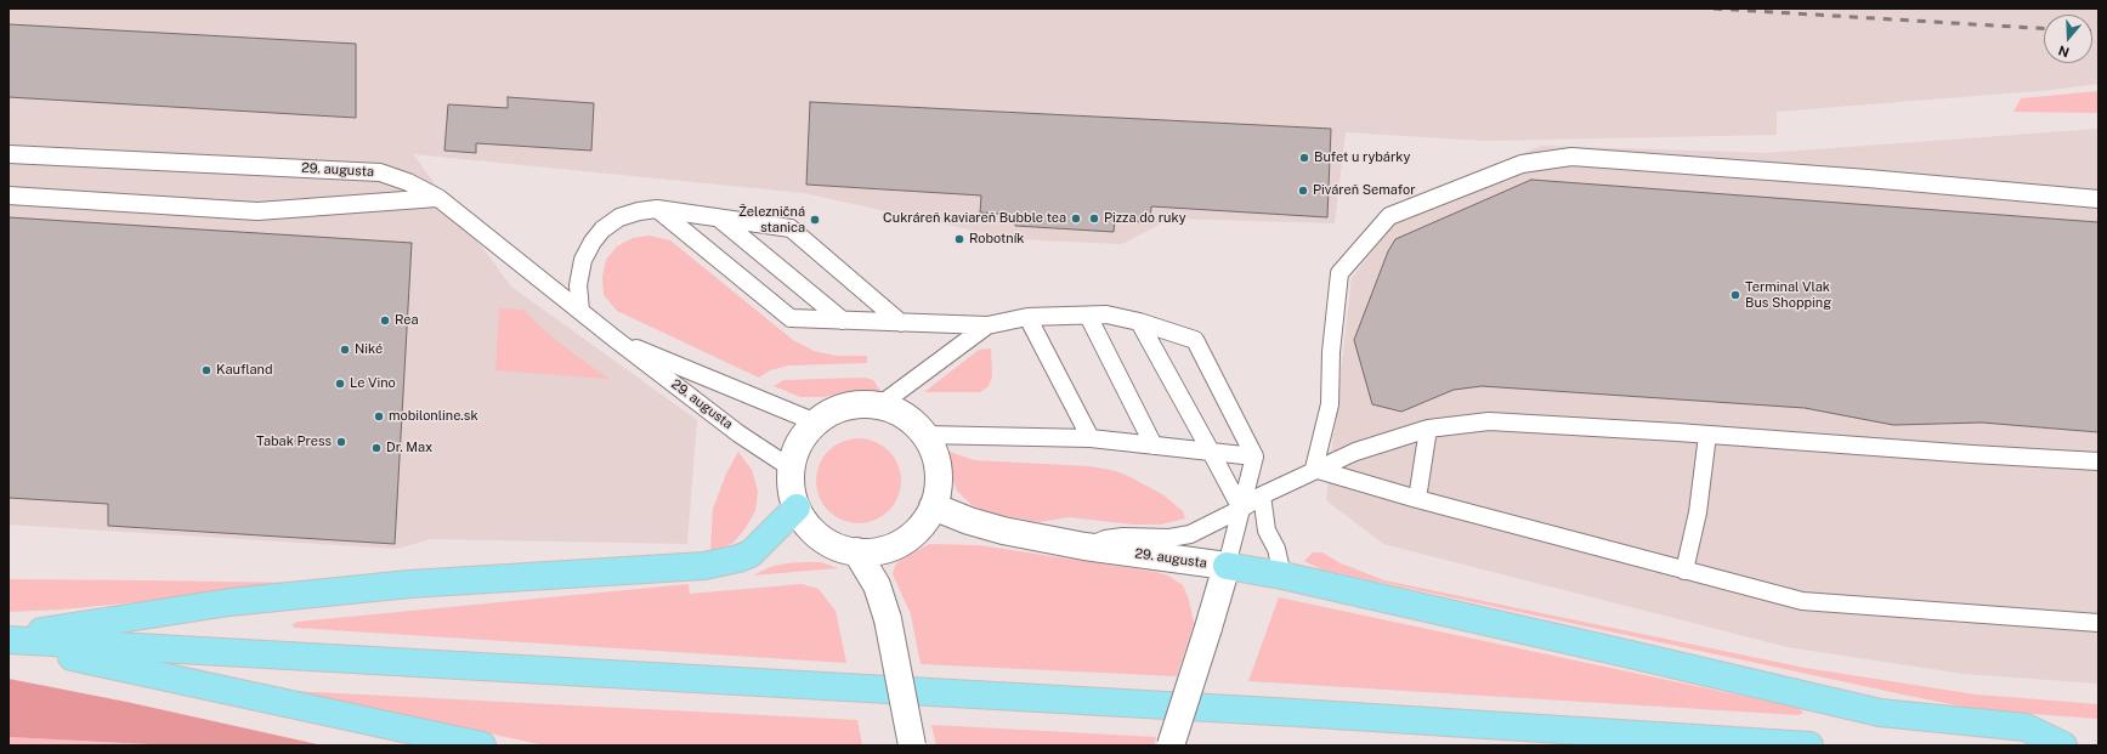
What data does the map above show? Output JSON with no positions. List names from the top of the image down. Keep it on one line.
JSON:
{"streets":{"street":["29. augusta"]},"places":["Bufet u rybárky","Piváreň Semafor","Cukráreň kaviareň Bubble tea","Pizza do ruky","Železničná stanica","Robotník","Terminal Vlak Bus Shopping","Rea","Niké","Kaufland","Le Vino","mobilonline.sk","Tabak Press","Dr. Max"],"north":"bottom"}
